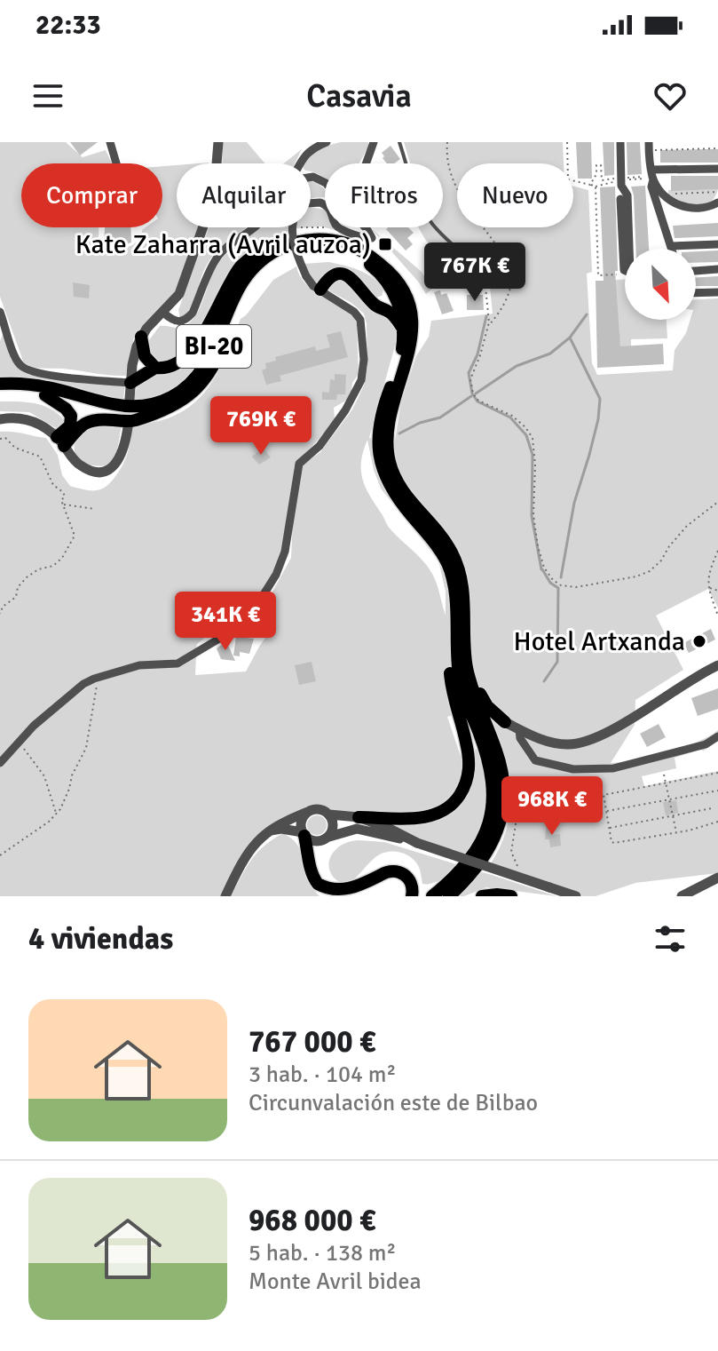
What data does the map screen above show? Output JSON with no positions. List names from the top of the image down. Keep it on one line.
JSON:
{"streets":{"main road":["BI-20"]},"places":{"transit":["Kate Zaharra (Avril auzoa)"],"other":["Hotel Artxanda"]},"north":"bottom right","page":{"status":"22:33","header":"Casavia","chip":["Comprar","Alquilar","Filtros","Nuevo"],"price":["767K €","769K €","341K €","968K €"],"heading":"4 viviendas","list":[{"name":"767 000 €","note":"3 hab. · 104 m² · Circunvalación este de Bilbao"},{"name":"968 000 €","note":"5 hab. · 138 m² · Monte Avril bidea"}]}}
